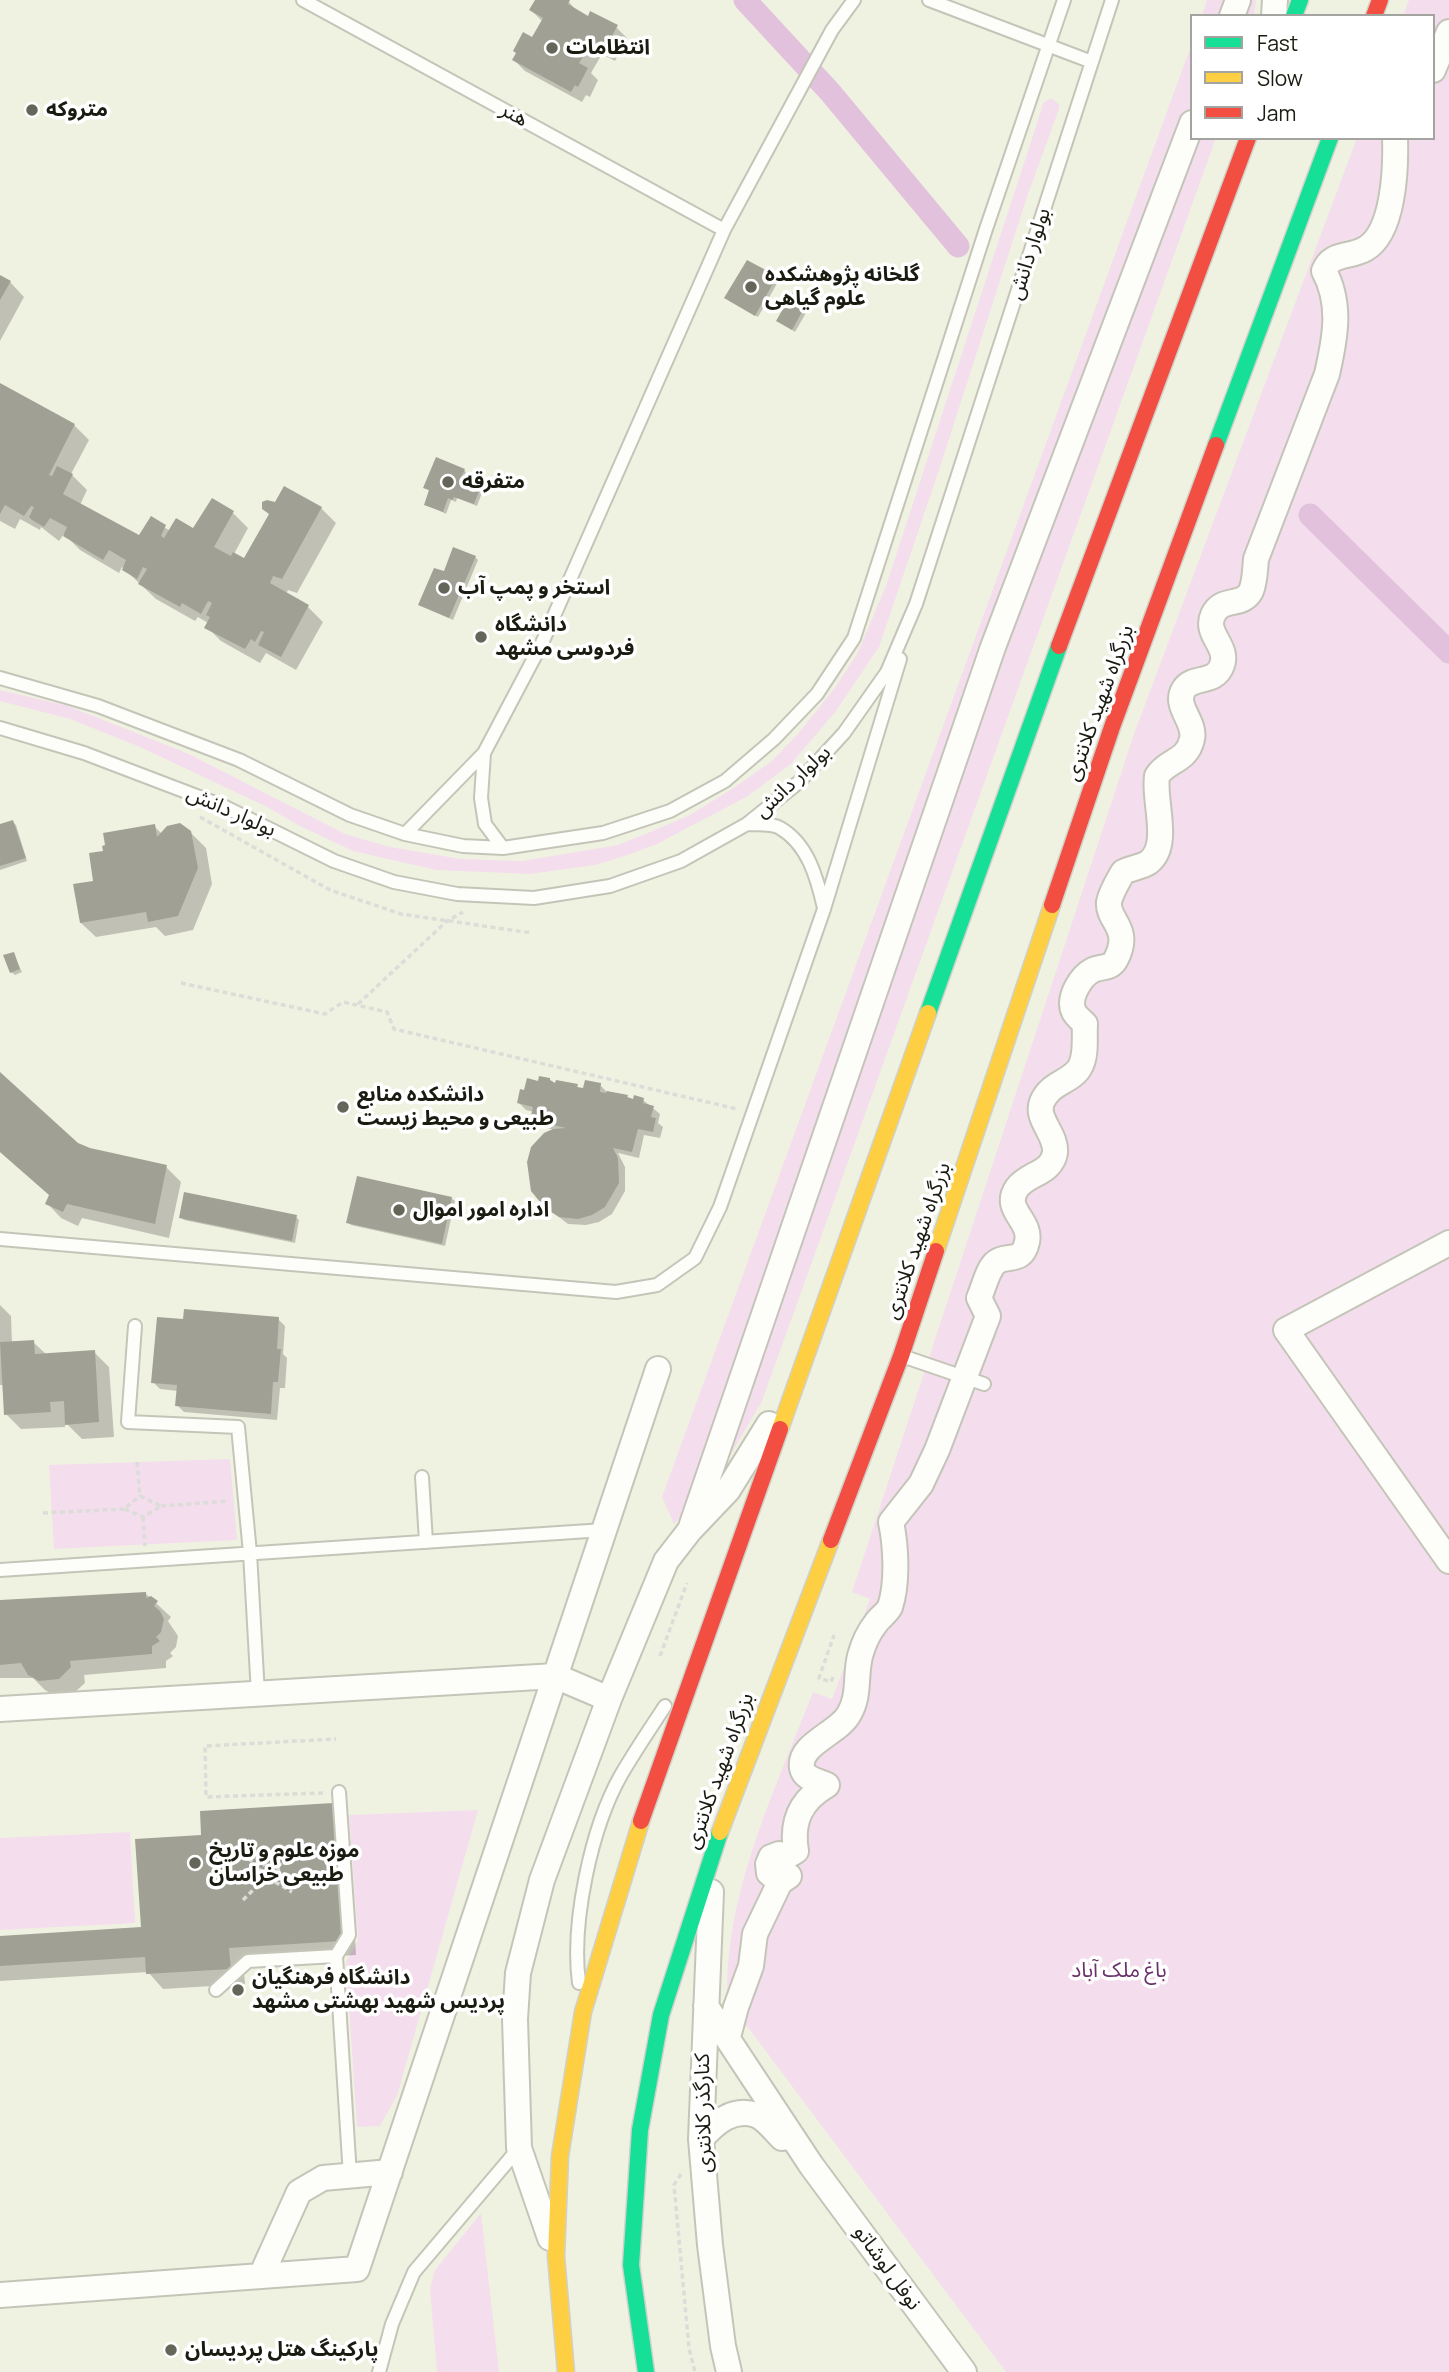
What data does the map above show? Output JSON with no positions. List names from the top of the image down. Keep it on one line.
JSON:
{"streets":{"highway":["بزرگراه شهید کلانتری"],"street":["کنارگذر کلانتری","نوفل لوشاتو"],"lane":["هنر","بولوار دانش"]},"crossings":[["بزرگراه شهید کلانتری","کنارگذر کلانتری"],["کنارگذر کلانتری","نوفل لوشاتو"]],"parks":["باغ ملک آباد"],"places":["انتظامات","متروکه","گلخانه پژوهشکده علوم گیاهی","متفرقه","استخر و پمپ آب","دانشگاه فردوسی مشهد","دانشکده منابع طبیعی و محیط زیست","اداره امور اموال","موزه علوم و تاریخ طبیعی خراسان","دانشگاه فرهنگیان پردیس شهید بهشتی مشهد","پارکینگ هتل پردیسان"],"legend":["Fast","Slow","Jam"]}
